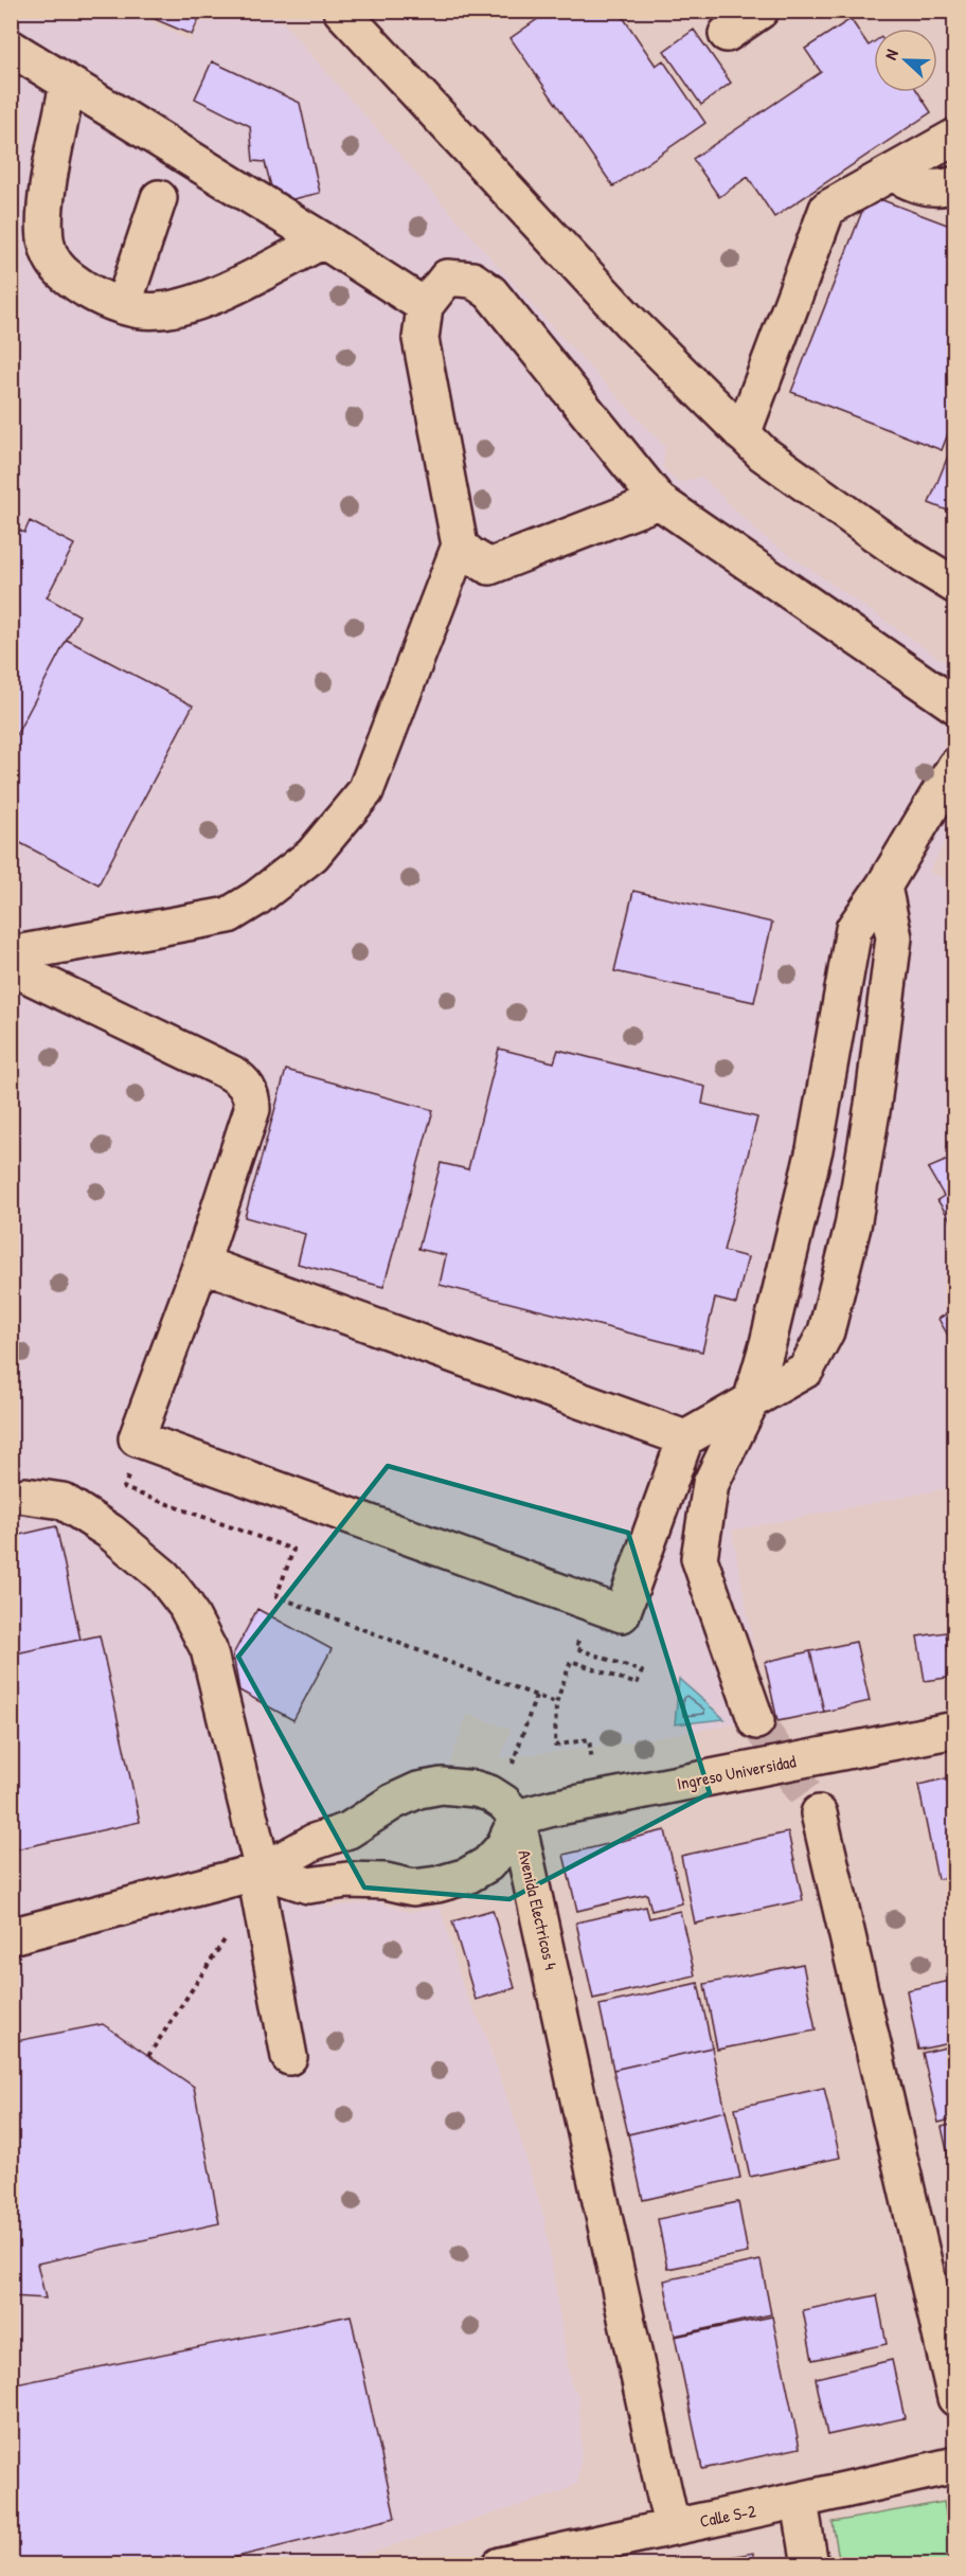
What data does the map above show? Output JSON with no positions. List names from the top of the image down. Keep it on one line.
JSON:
{"streets":{"street":["Ingreso Universidad","Avenida Electricos 4","Calle S-2"]},"crossings":[["Ingreso Universidad","Avenida Electricos 4"],["Avenida Electricos 4","Calle S-2"]],"north":"left"}
